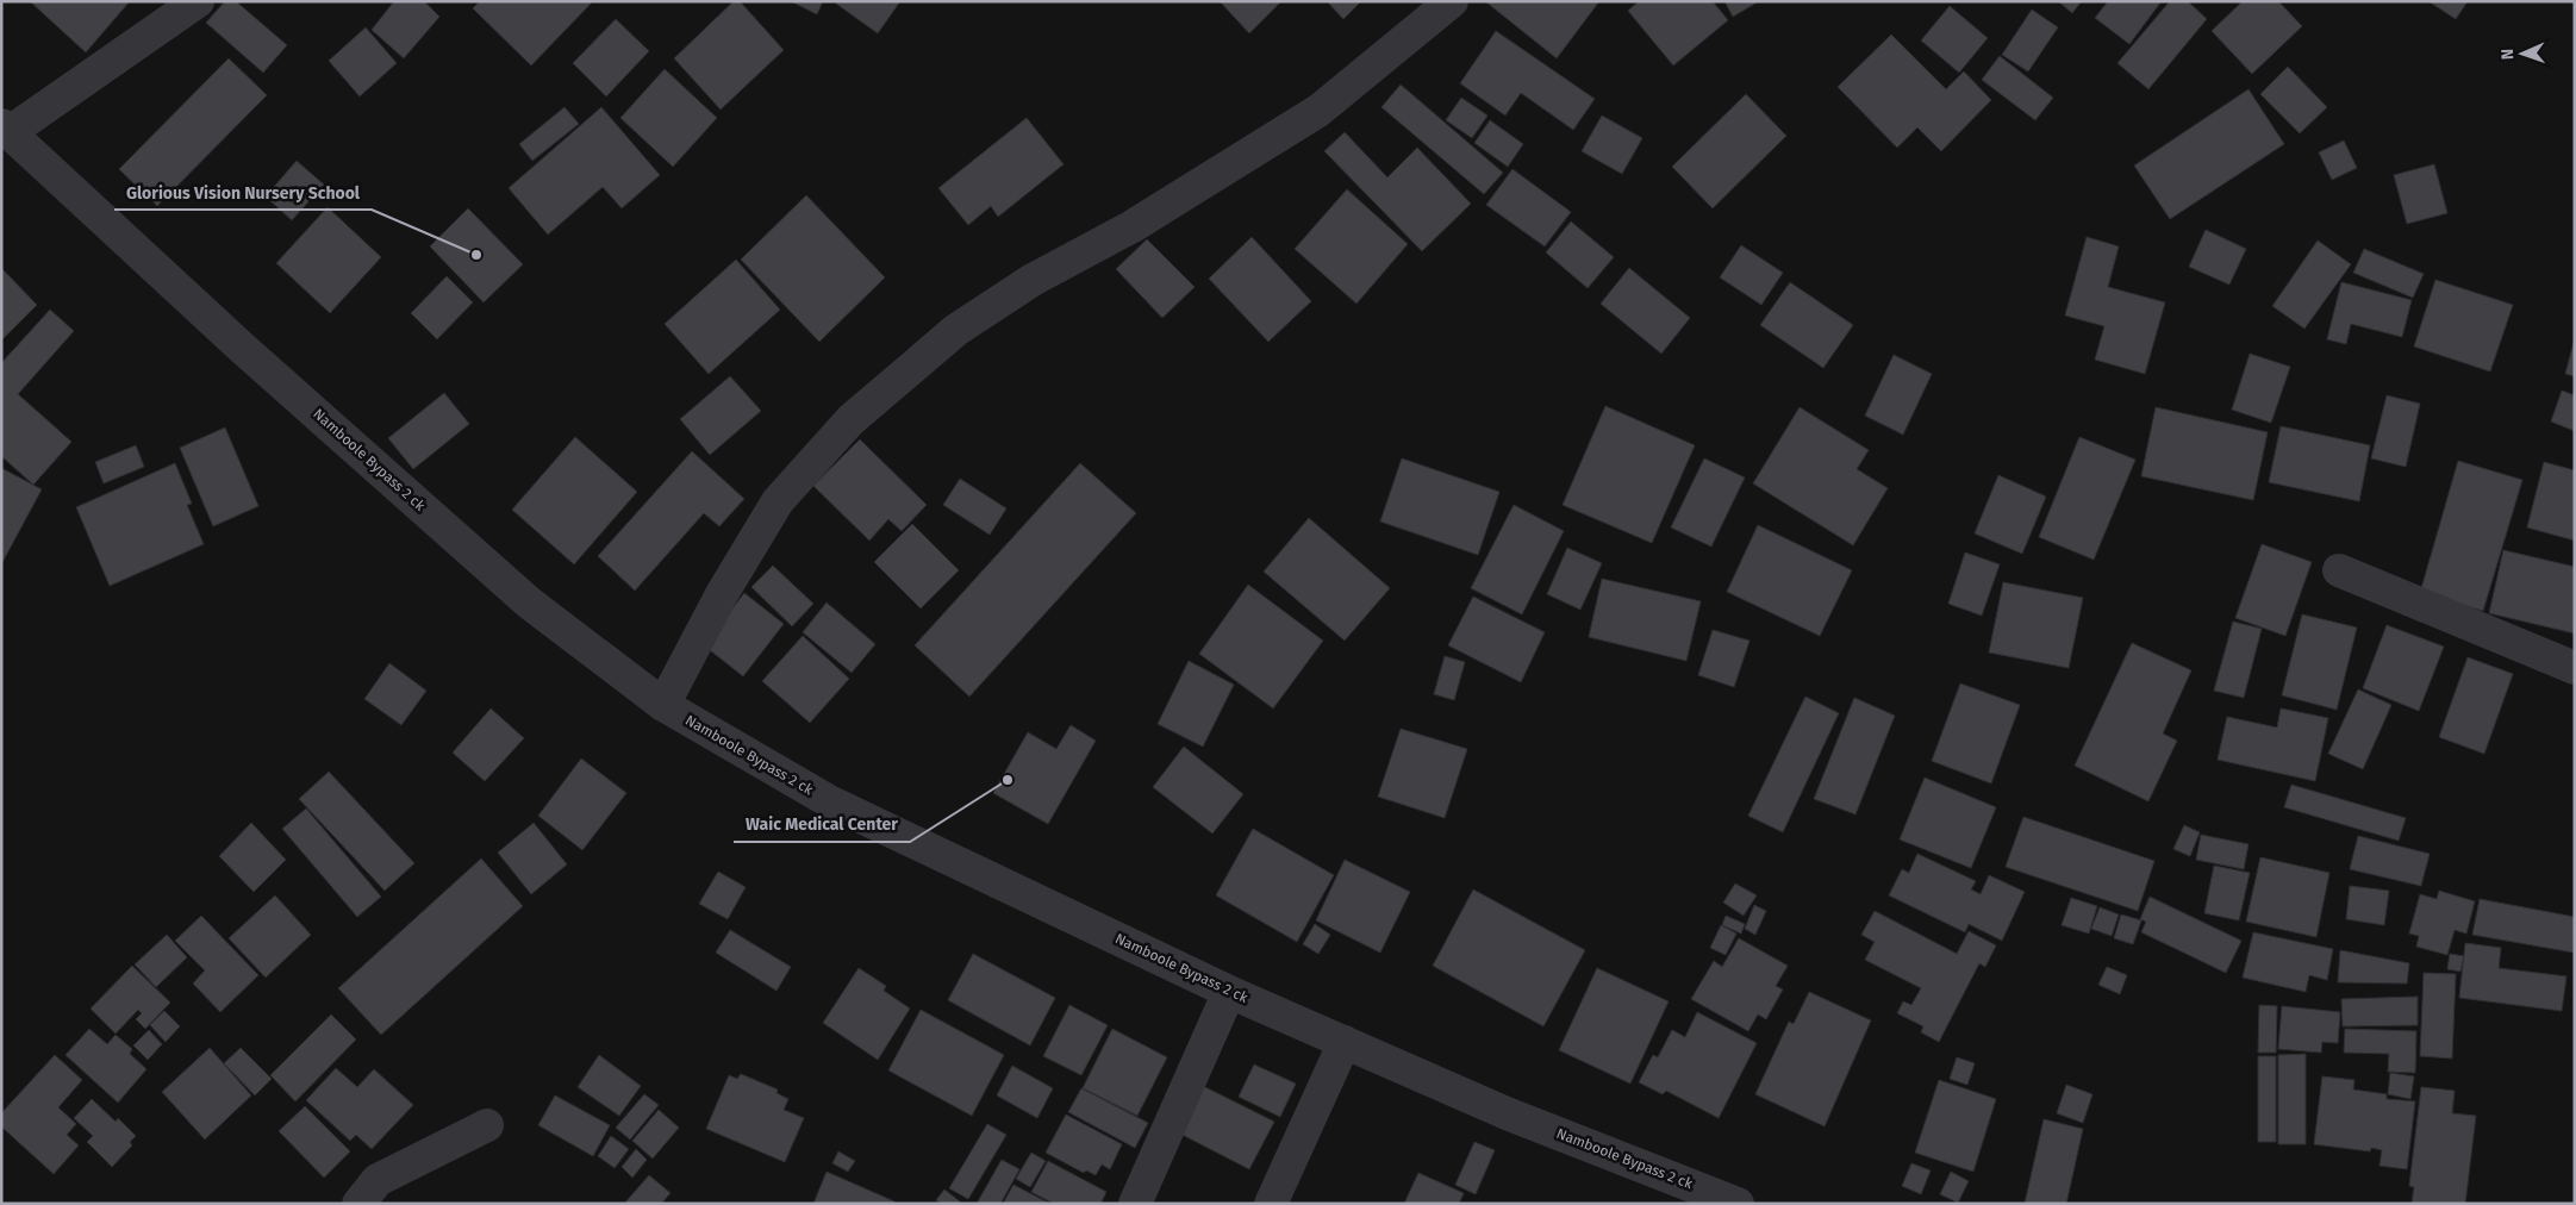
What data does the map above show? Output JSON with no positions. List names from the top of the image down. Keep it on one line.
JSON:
{"streets":{"street":["Namboole Bypass 2 ck"]},"places":["Glorious Vision Nursery School","Waic Medical Center"],"north":"left"}
